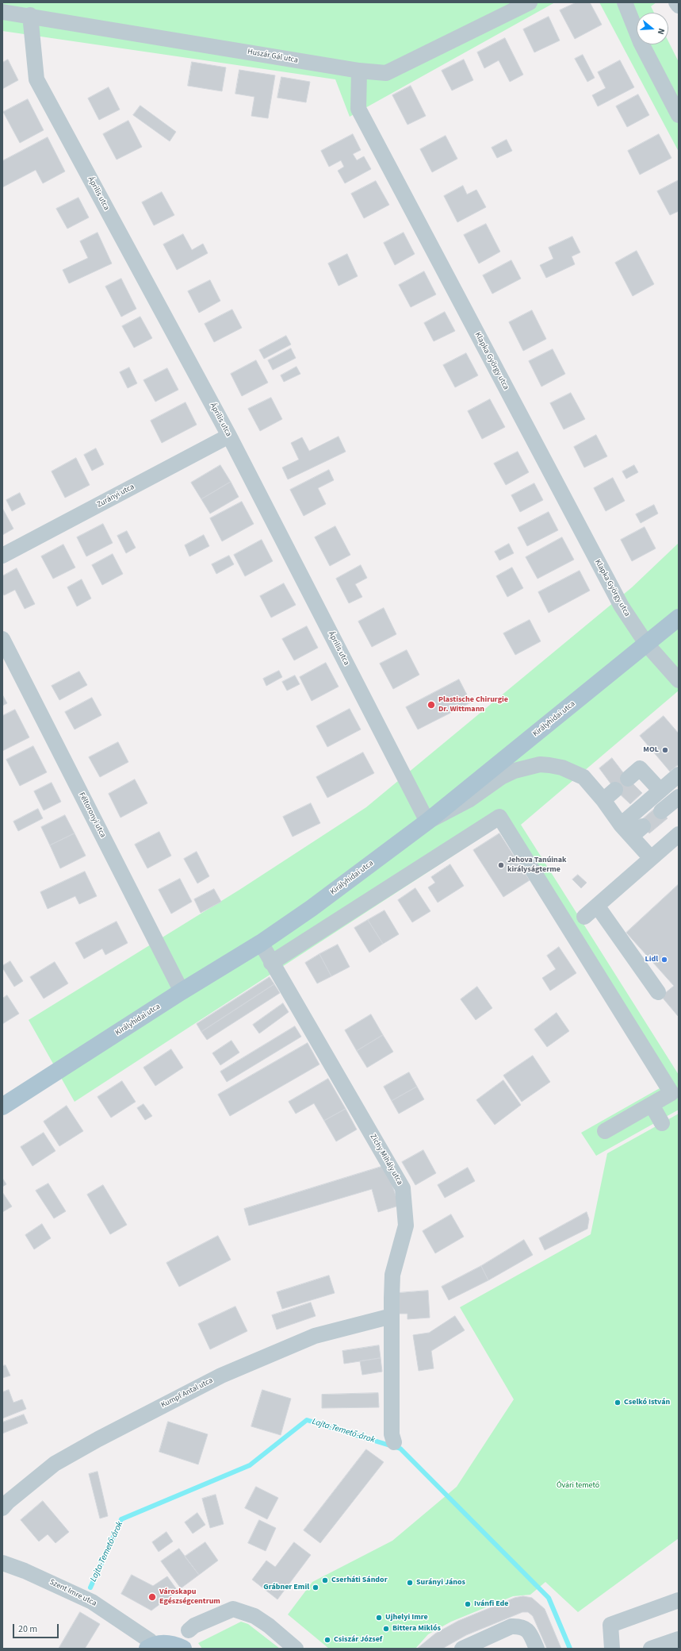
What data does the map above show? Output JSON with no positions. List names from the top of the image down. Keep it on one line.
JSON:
{"streets":{"main road":["Királyhidai utca"],"street":["Huszár Gál utca","Április utca","Klapka György utca","Zurányi utca","Féltoronyi utca","Zichy Mihály utca","Kumpf Antal utca","Szent Imre utca"]},"crossings":[["Huszár Gál utca","Április utca"],["Huszár Gál utca","Klapka György utca"],["Április utca","Zurányi utca"],["Április utca","Királyhidai utca"],["Klapka György utca","Királyhidai utca"],["Királyhidai utca","Féltoronyi utca"],["Királyhidai utca","Zichy Mihály utca"],["Zichy Mihály utca","Kumpf Antal utca"]],"water":["Lajta-Temető-árok"],"parks":["Óvári temető"],"places":["Plastische Chirurgie Dr. Wittmann","MOL","Jehova Tanúinak királyságterme","Lidl","Cselkó István","Cserháti Sándor","Surányi János","Grábner Emil","Városkapu Egészségcentrum","Ivánfi Ede","Ujhelyi Imre","Bittera Miklós","Csiszár József"],"scale_bar":"20 m","north":"right"}
